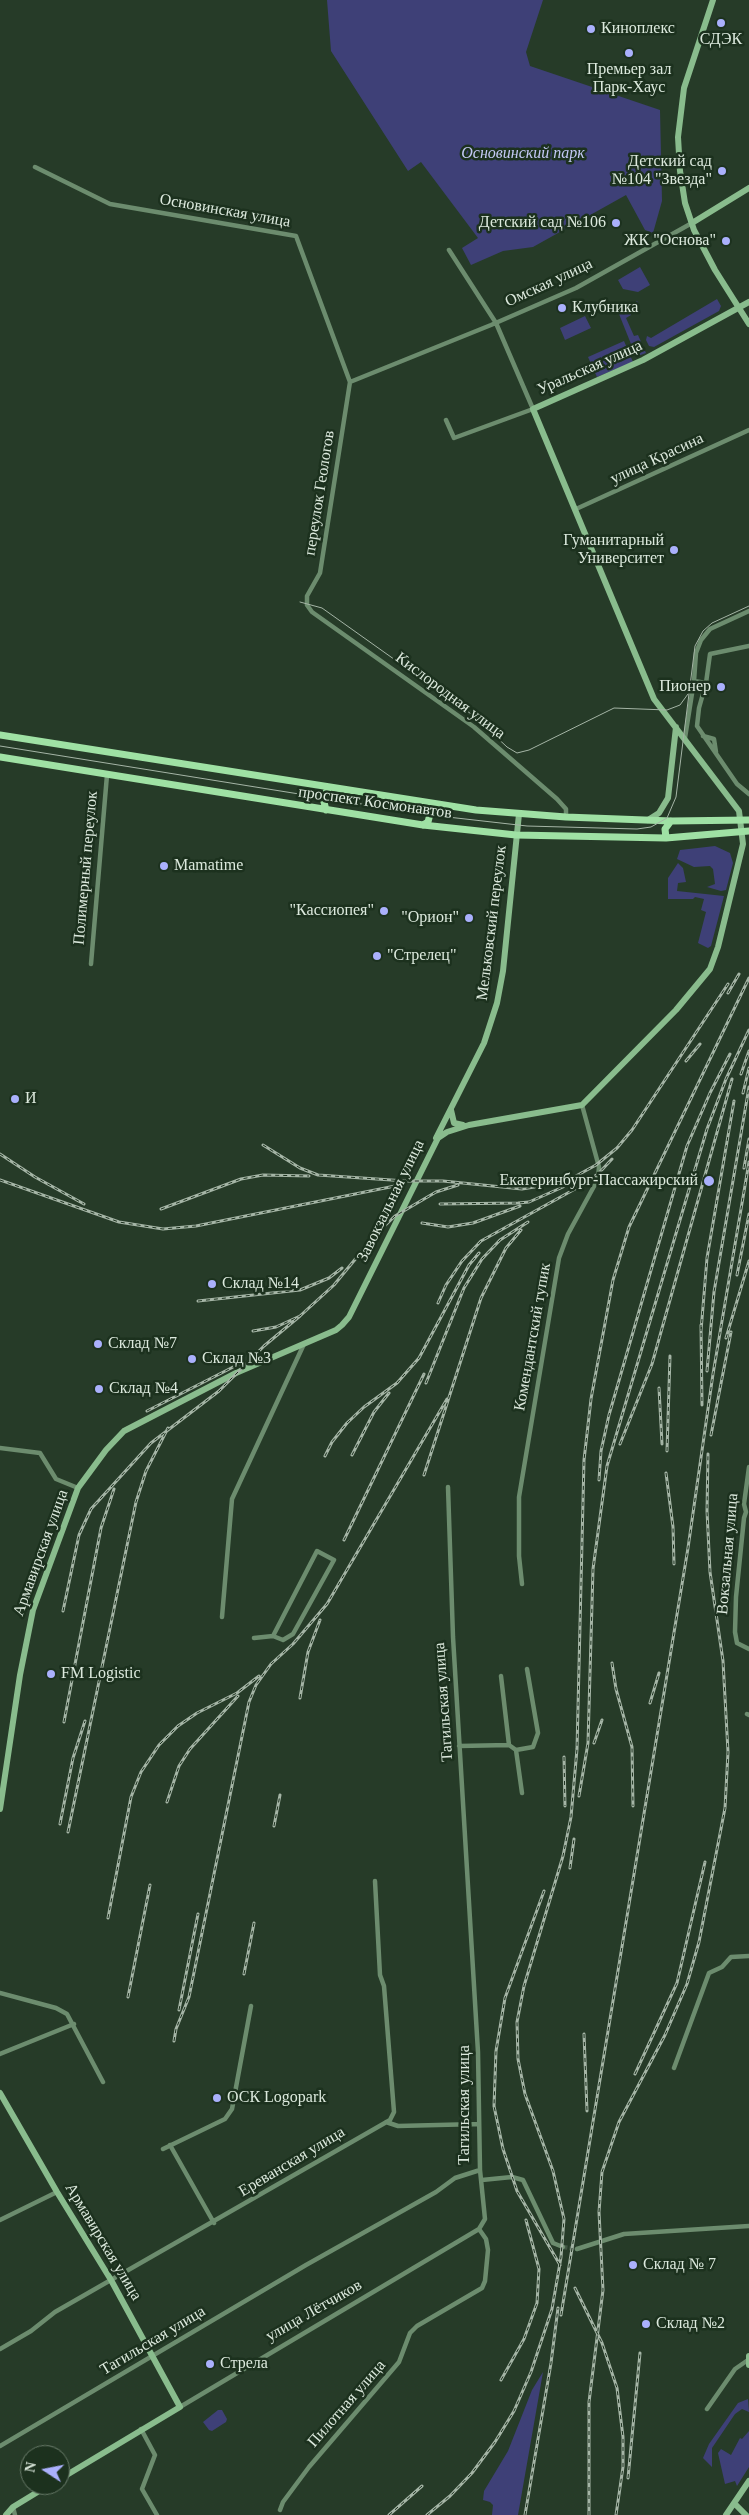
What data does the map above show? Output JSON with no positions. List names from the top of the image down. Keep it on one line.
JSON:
{"streets":{"main road":["Омская улица","Уральская улица","проспект Космонавтов","Мельковский переулок","Завокзальная улица","Армавирская улица","улица Лётчиков"],"street":["Основинская улица","улица Красина","переулок Геологов","Кислородная улица","Полимерный переулок","Комендантский тупик","Вокзальная улица","Тагильская улица","Ереванская улица","Пилотная улица"]},"crossings":[["Основинская улица","Омская улица"],["Основинская улица","переулок Геологов"],["Омская улица","переулок Геологов"],["переулок Геологов","Кислородная улица"],["Кислородная улица","проспект Космонавтов"],["проспект Космонавтов","Полимерный переулок"],["проспект Космонавтов","Мельковский переулок"],["Мельковский переулок","Завокзальная улица"],["Завокзальная улица","Комендантский тупик"],["Завокзальная улица","Армавирская улица"],["Армавирская улица","Тагильская улица"],["Армавирская улица","Ереванская улица"],["Армавирская улица","улица Лётчиков"],["улица Лётчиков","Пилотная улица"]],"parks":["Основинский парк"],"places":["СДЭК","Киноплекс","Премьер зал Парк-Хаус","Детский сад №104 \"Звезда\"","Детский сад №106","ЖК \"Основа\"","Клубника","Гуманитарный Университет","Пионер","Mamatime","\"Кассиопея\"","\"Орион\"","\"Стрелец\"","И","Екатеринбург-Пассажирский","Склад №14","Склад №7","Склад №3","Склад №4","FM Logistic","ОСК Logopark","Склад № 7","Склад №2","Стрела"],"north":"left"}
